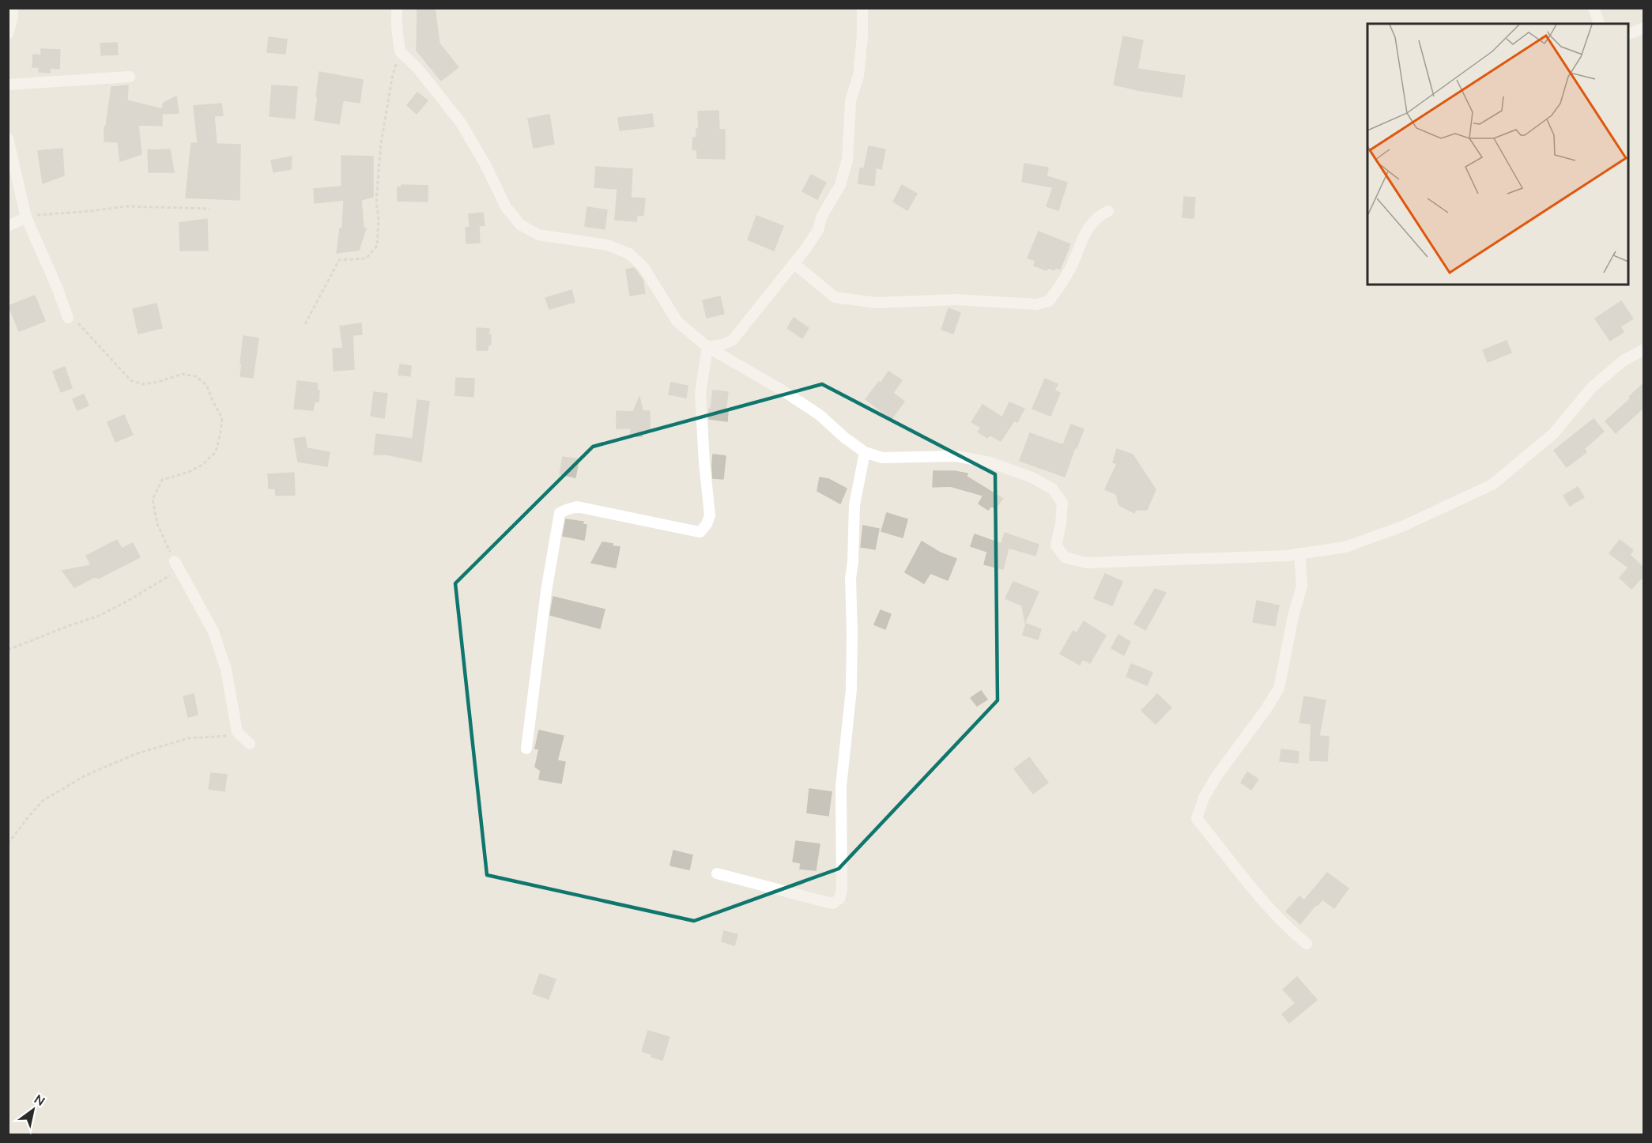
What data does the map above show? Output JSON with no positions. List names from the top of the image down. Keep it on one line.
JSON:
{"north":"top right"}
